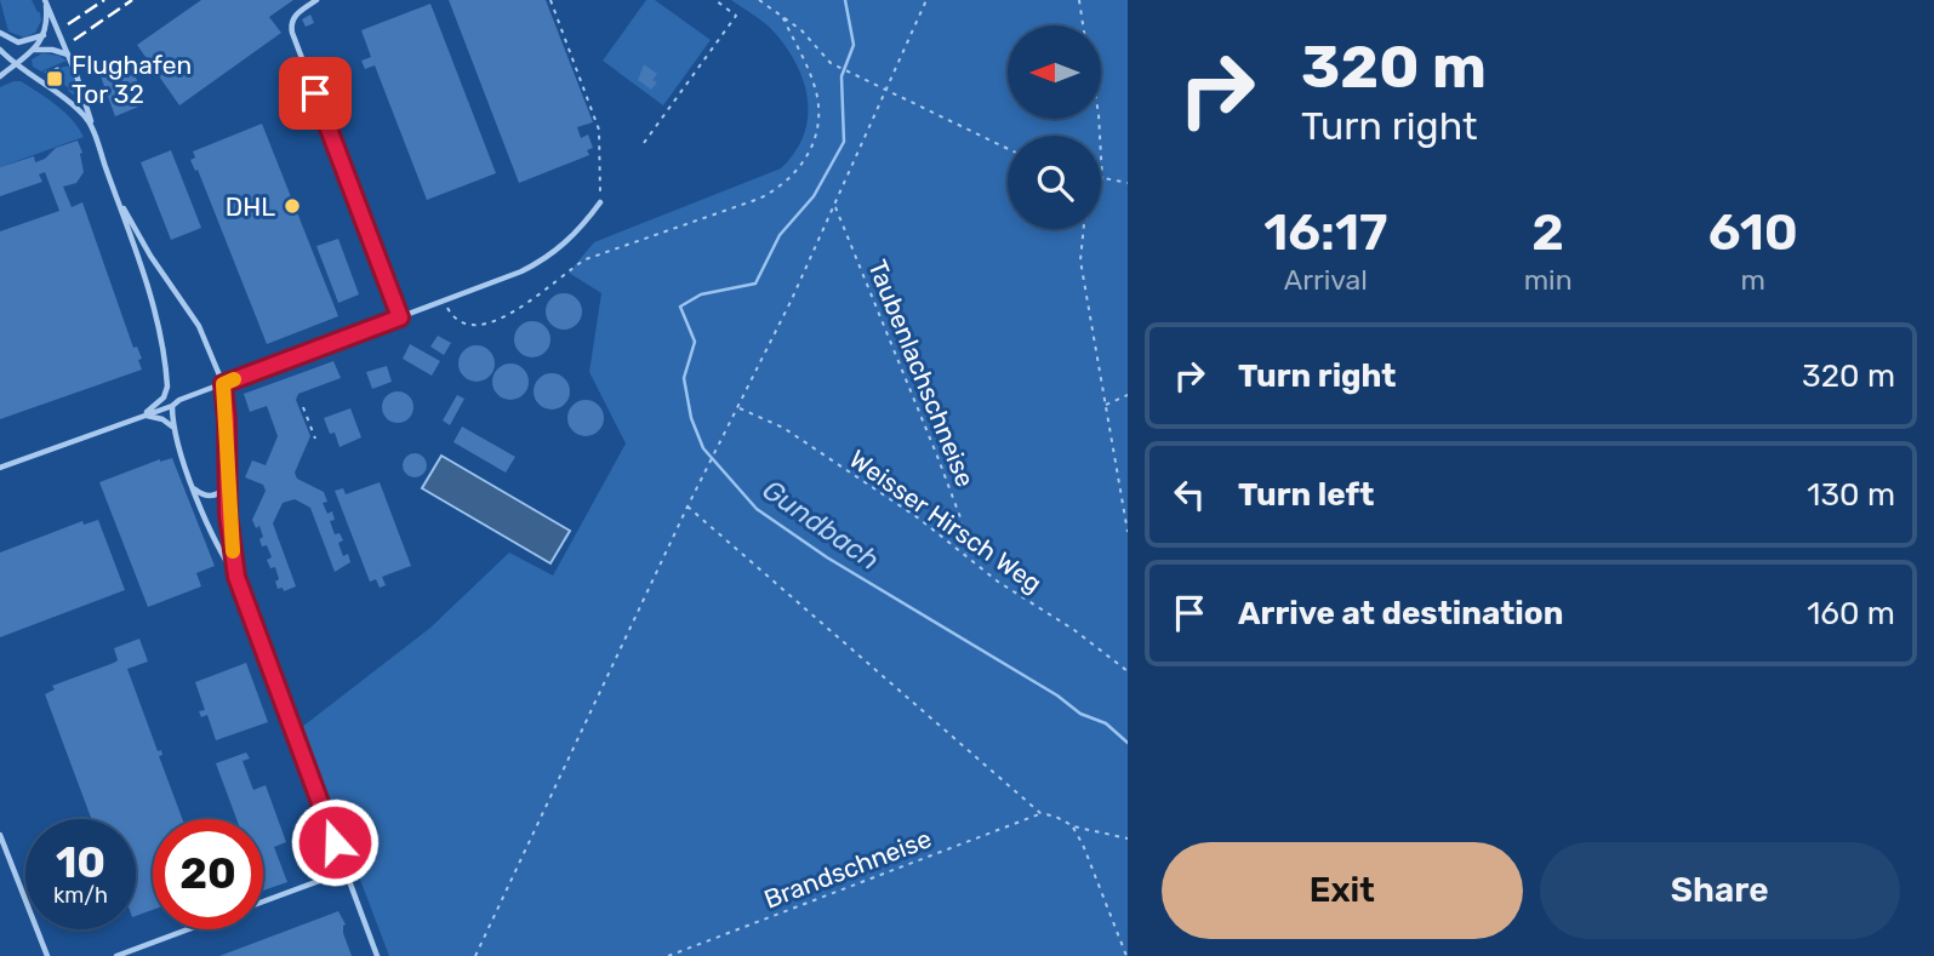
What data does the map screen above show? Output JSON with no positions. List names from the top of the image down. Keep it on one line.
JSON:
{"streets":{"path":["Taubenlachschneise","Weisser Hirsch Weg","Brandschneise"]},"crossings":[["Taubenlachschneise","Weisser Hirsch Weg"]],"water":["Gundbach"],"places":{"transit":["Flughafen Tor 32"],"other":["DHL"]},"north":"left","page":{"turn":["320 m","Turn right"],"eta":["16:17","Arrival","2","min","610","m"],"list":[{"name":"Turn right","value":"320 m"},{"name":"Turn left","value":"130 m"},{"name":"Arrive at destination","value":"160 m"}],"speed":"10 km/h","limit":"20","buttons":["Exit","Share"]}}
